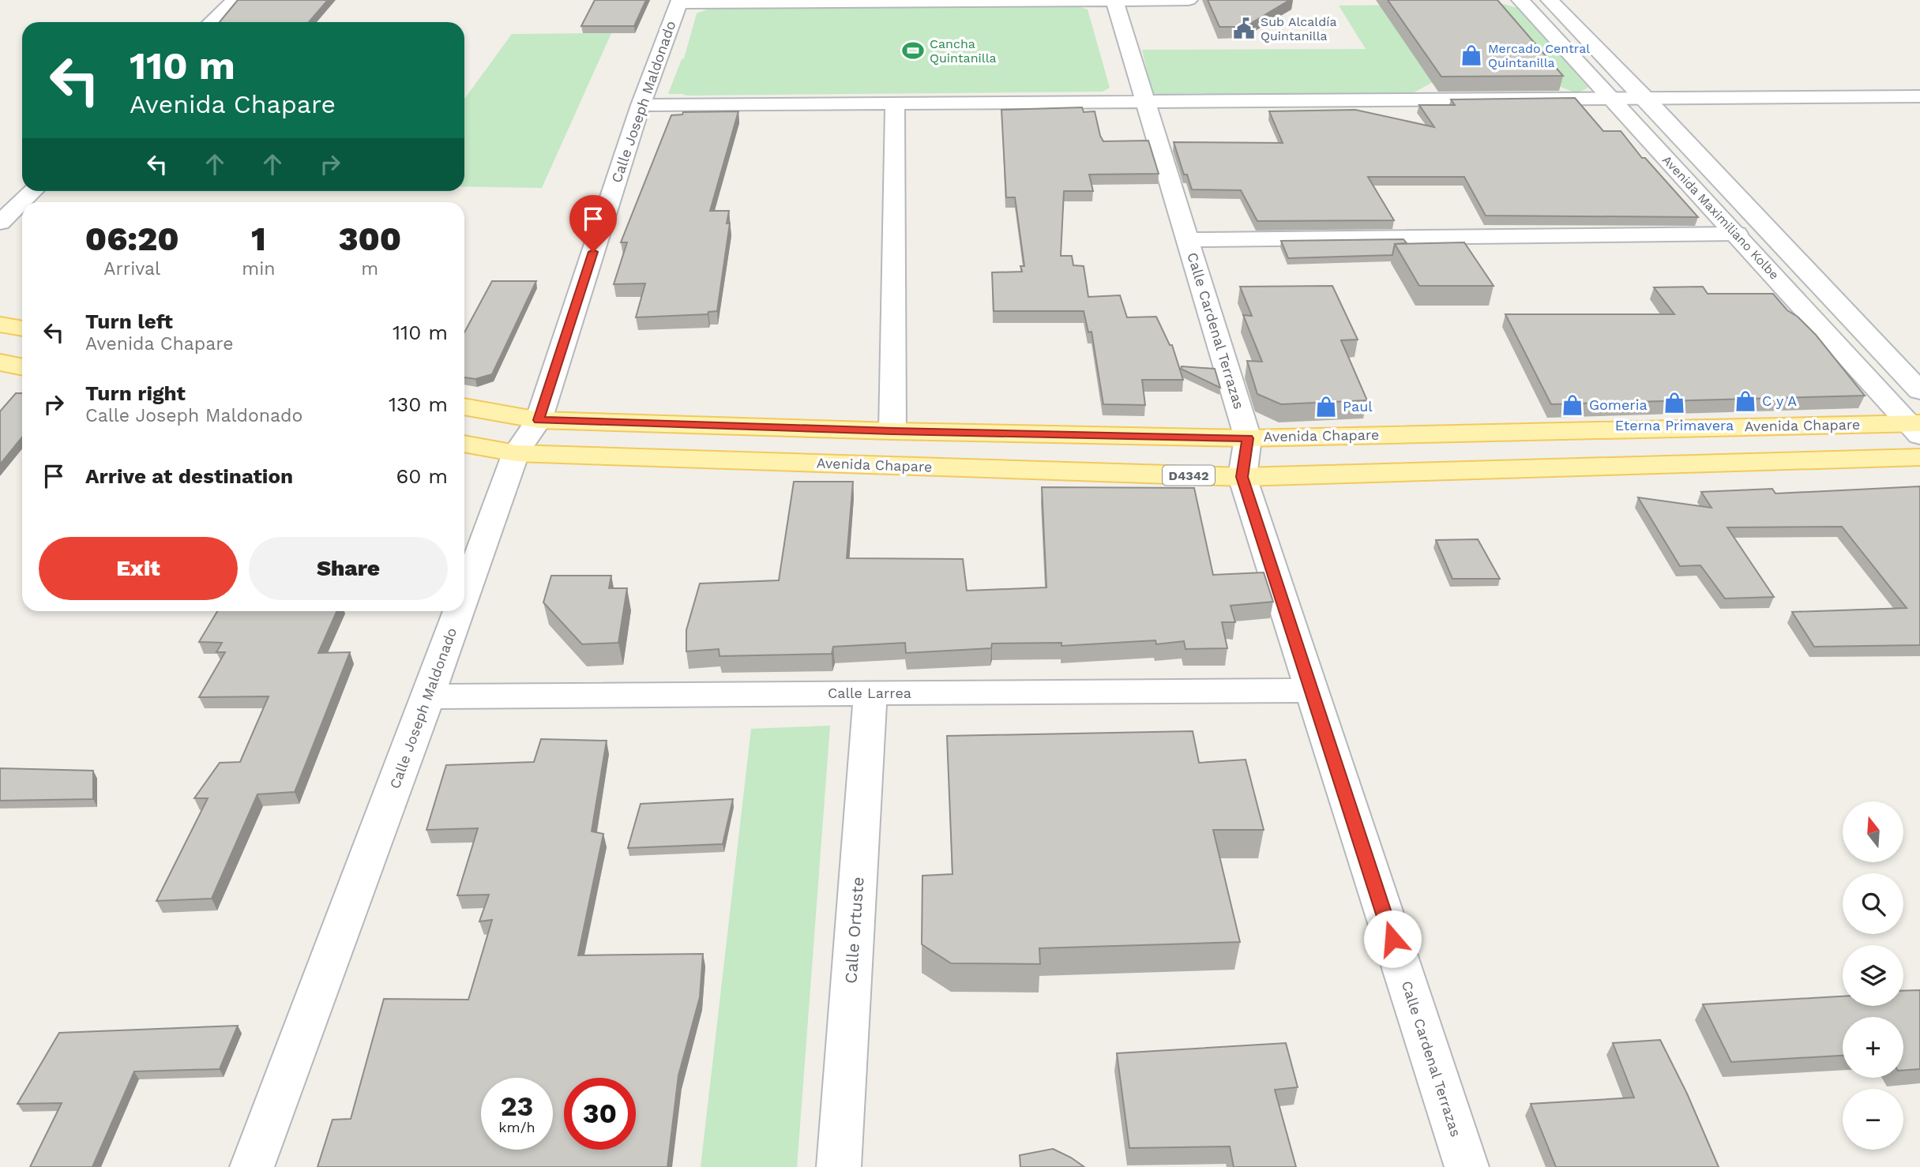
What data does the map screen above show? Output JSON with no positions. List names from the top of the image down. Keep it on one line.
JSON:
{"streets":{"main road":["Avenida Chapare","D4342"],"street":["Calle Joseph Maldonado","Avenida Maximiliano Kolbe","Calle Cardenal Terrazas","Calle Larrea","Calle Ortuste"]},"crossings":[["Calle Joseph Maldonado","Avenida Chapare"],["Calle Joseph Maldonado","Calle Larrea"],["Avenida Maximiliano Kolbe","Avenida Chapare"],["Calle Cardenal Terrazas","Avenida Chapare"],["Calle Cardenal Terrazas","Calle Larrea"],["Calle Larrea","Calle Ortuste"]],"places":{"public building":["Sub Alcaldía Quintanilla"],"sports":["Cancha Quintanilla"],"shop":["Mercado Central Quintanilla","C y A","Eterna Primavera","Gomeria","Paul"]},"north":"top","page":{"turn":["110 m","Avenida Chapare"],"eta":["06:20","Arrival","1","min","300","m"],"list":[{"name":"Turn left","note":"Avenida Chapare","value":"110 m"},{"name":"Turn right","note":"Calle Joseph Maldonado","value":"130 m"},{"name":"Arrive at destination","value":"60 m"}],"buttons":["Exit","Share"],"map_buttons":["+","−"],"speed":"23 km/h","limit":"30"}}
